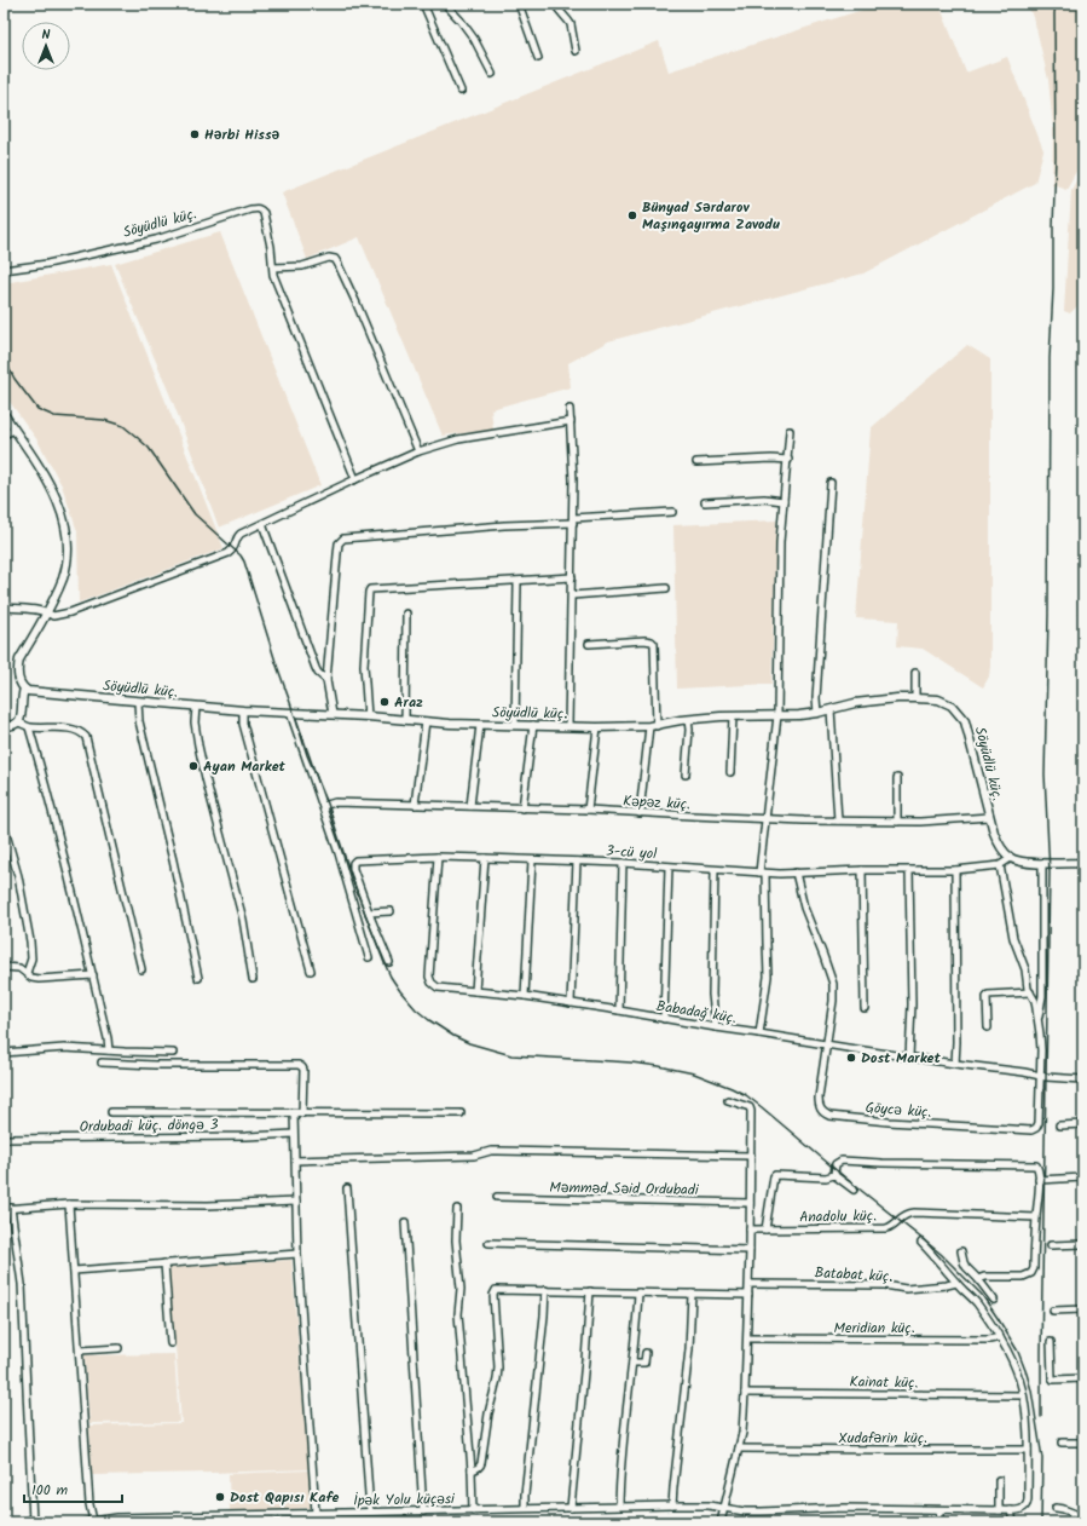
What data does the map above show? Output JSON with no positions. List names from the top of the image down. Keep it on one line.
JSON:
{"streets":{"street":["Söyüdlü küç.","Kəpəz küç.","3-cü yol","Babadağ küç.","Göycə küç.","Ordubadi küç. döngə 3","Məmməd Səid Ordubadi","Anadolu küç.","Batabat küç.","Meridian küç.","Kainat küç.","Xudafərin küç.","İpək Yolu küçəsi"]},"crossings":[["Söyüdlü küç.","Kəpəz küç."],["Söyüdlü küç.","3-cü yol"],["3-cü yol","Babadağ küç."],["Babadağ küç.","Göycə küç."]],"places":["Hərbi Hissə","Bünyad Sərdarov Maşınqayırma Zavodu","Araz","Ayan Market","Dost Market","Dost Qapısı Kafe"],"scale_bar":"100 m","north":"top"}
